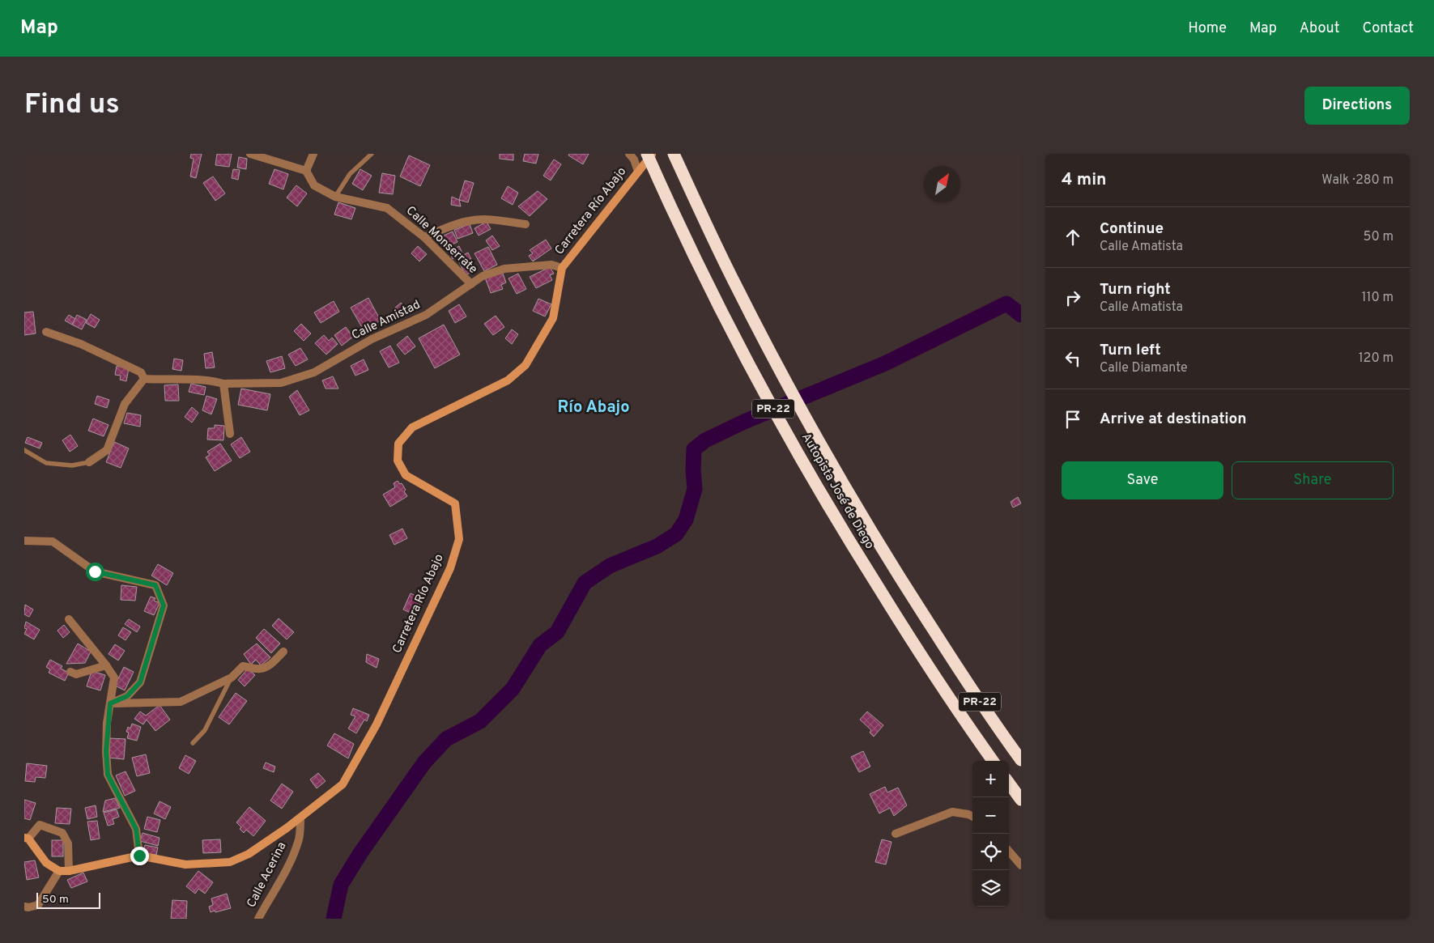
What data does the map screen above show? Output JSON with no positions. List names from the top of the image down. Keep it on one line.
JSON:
{"streets":{"highway":["PR-22","Autopista José de Diego"],"street":["Carretera Río Abajo","Calle Monserrate","Calle Amistad","Calle Acerina"]},"crossings":[["Carretera Río Abajo","Calle Amistad"],["Carretera Río Abajo","Calle Acerina"],["Calle Monserrate","Calle Amistad"]],"districts":["Río Abajo"],"scale_bar":"50 m","north":"top right","page":{"header":"Map","nav":["Home","Map","About","Contact"],"buttons":["Directions",["Save","Share"]],"title":"Find us","heading":["4 min","Walk · 280 m"],"list":[["Continue","Calle Amatista","50 m"],["Turn right","Calle Amatista","110 m"],["Turn left","Calle Diamante","120 m"],"Arrive at destination"],"map_buttons":["+","−"],"scale":"50 m"}}
